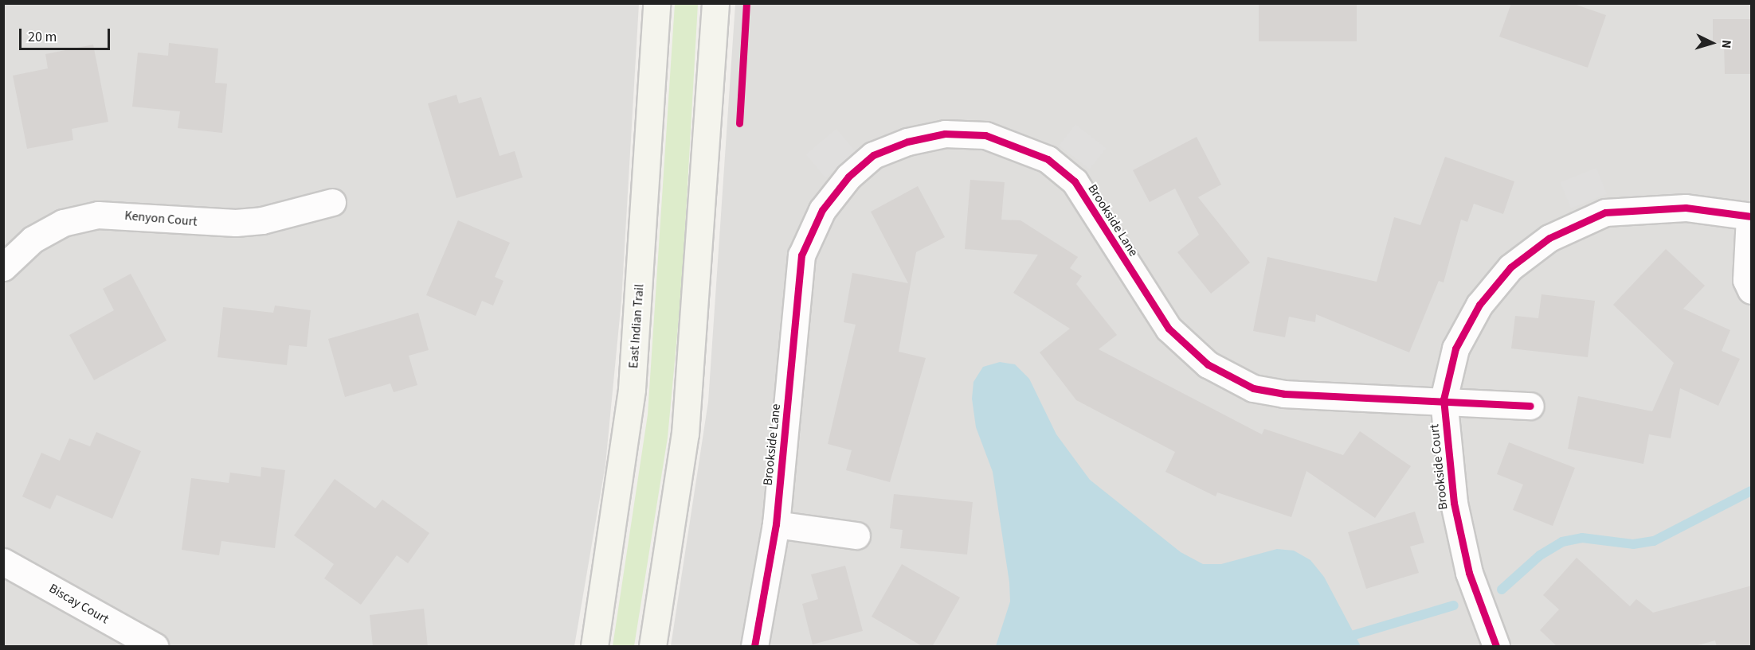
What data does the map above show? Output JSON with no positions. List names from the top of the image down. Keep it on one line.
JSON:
{"streets":{"main road":["East Indian Trail"],"street":["Kenyon Court","Brookside Lane","Brookside Court","Biscay Court"]},"crossings":[["Brookside Lane","Brookside Court"]],"scale_bar":"20 m","north":"right"}
